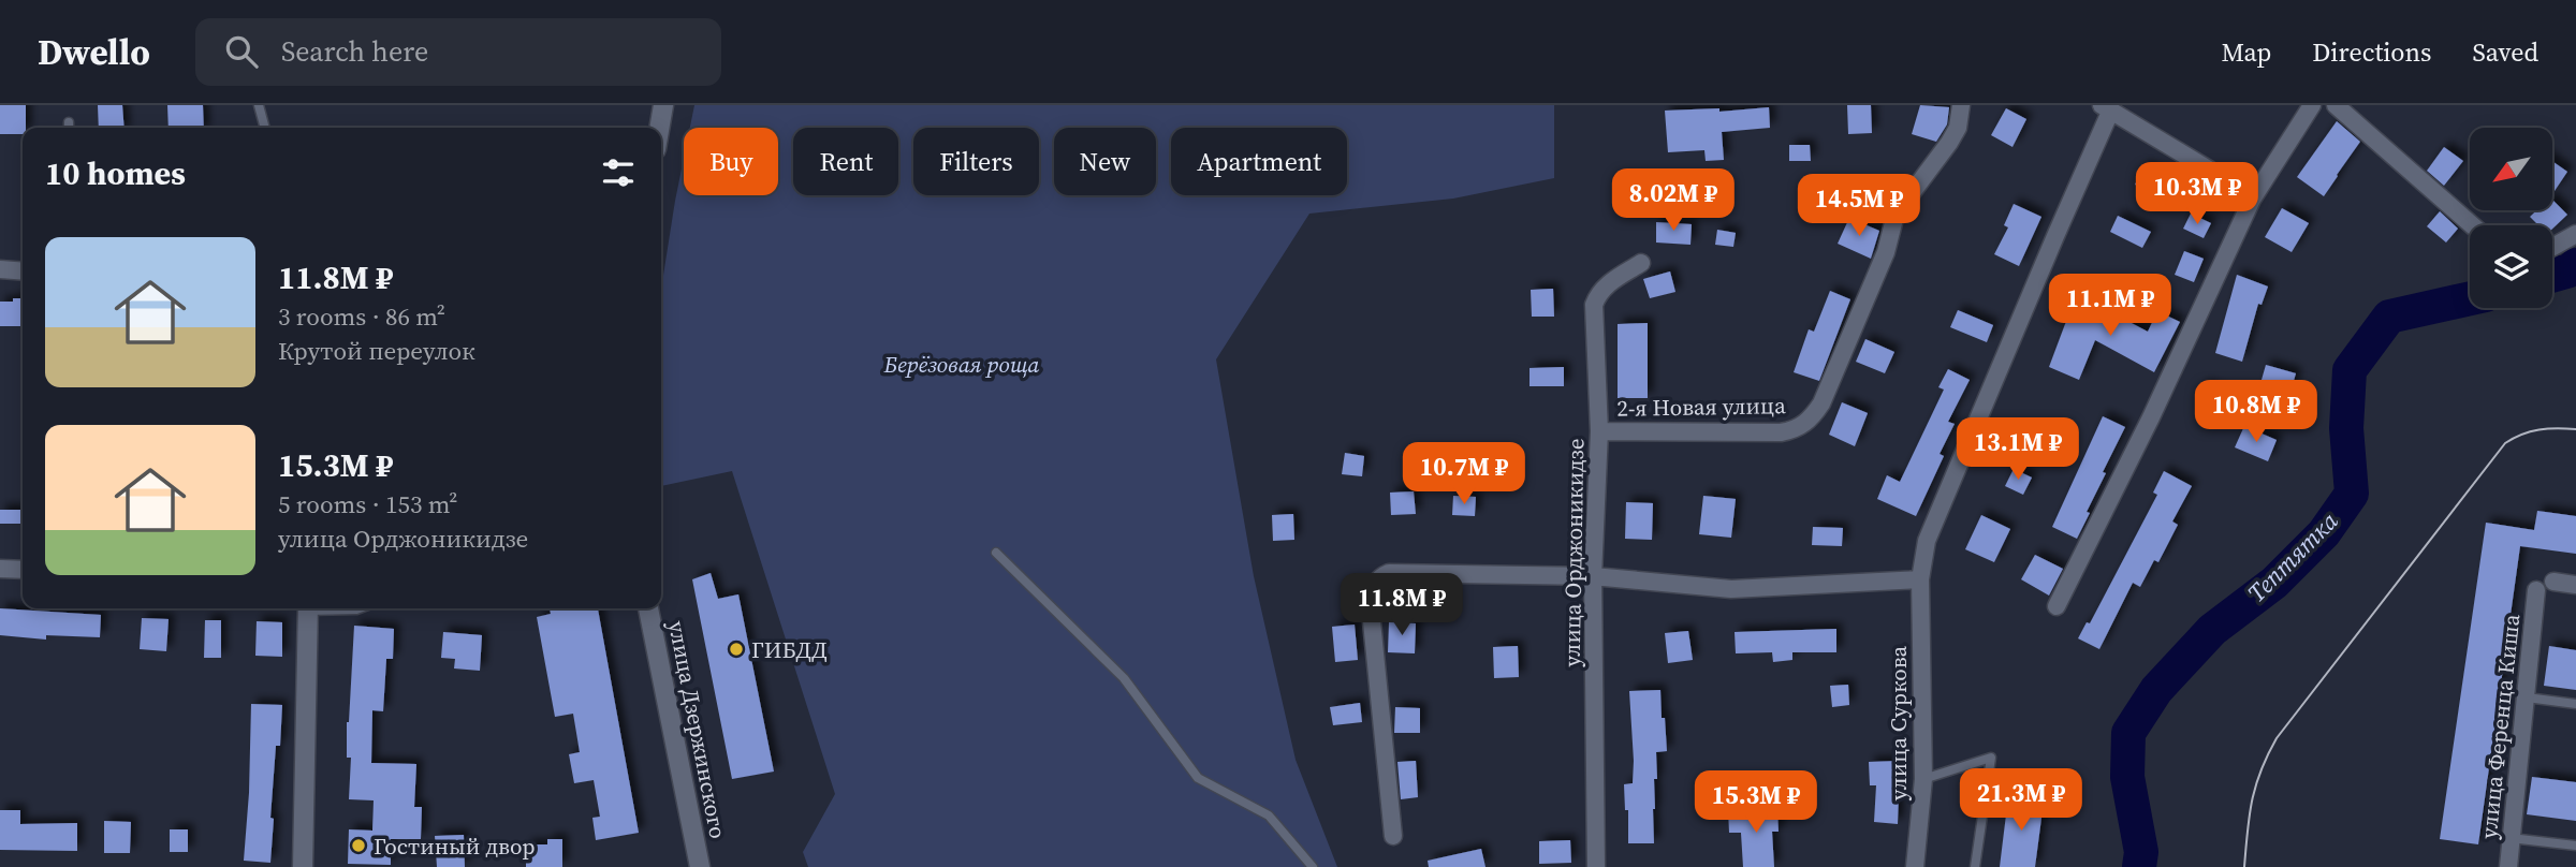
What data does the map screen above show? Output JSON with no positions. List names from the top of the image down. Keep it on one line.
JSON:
{"streets":{"main road":["улица Дзержинского"],"street":["2-я Новая улица","улица Орджоникидзе","улица Суркова","улица Ференца Киша"]},"crossings":[["2-я Новая улица","улица Орджоникидзе"]],"water":["Тептятка"],"parks":["Берёзовая роща"],"places":["ГИБДД","Гостиный двор"],"north":"bottom left","page":{"header":"Dwello","search":"Search here","nav":["Map","Directions","Saved"],"chip":["Buy","Rent","Filters","New","Apartment"],"heading":"10 homes","price":["10.3M ₽","8.02M ₽","14.5M ₽","11.1M ₽","10.8M ₽","13.1M ₽","10.7M ₽","11.8M ₽","21.3M ₽","15.3M ₽"],"list":[{"name":"11.8M ₽","note":"3 rooms · 86 m² · Крутой переулок"},{"name":"15.3M ₽","note":"5 rooms · 153 m² · улица Орджоникидзе"}]}}
